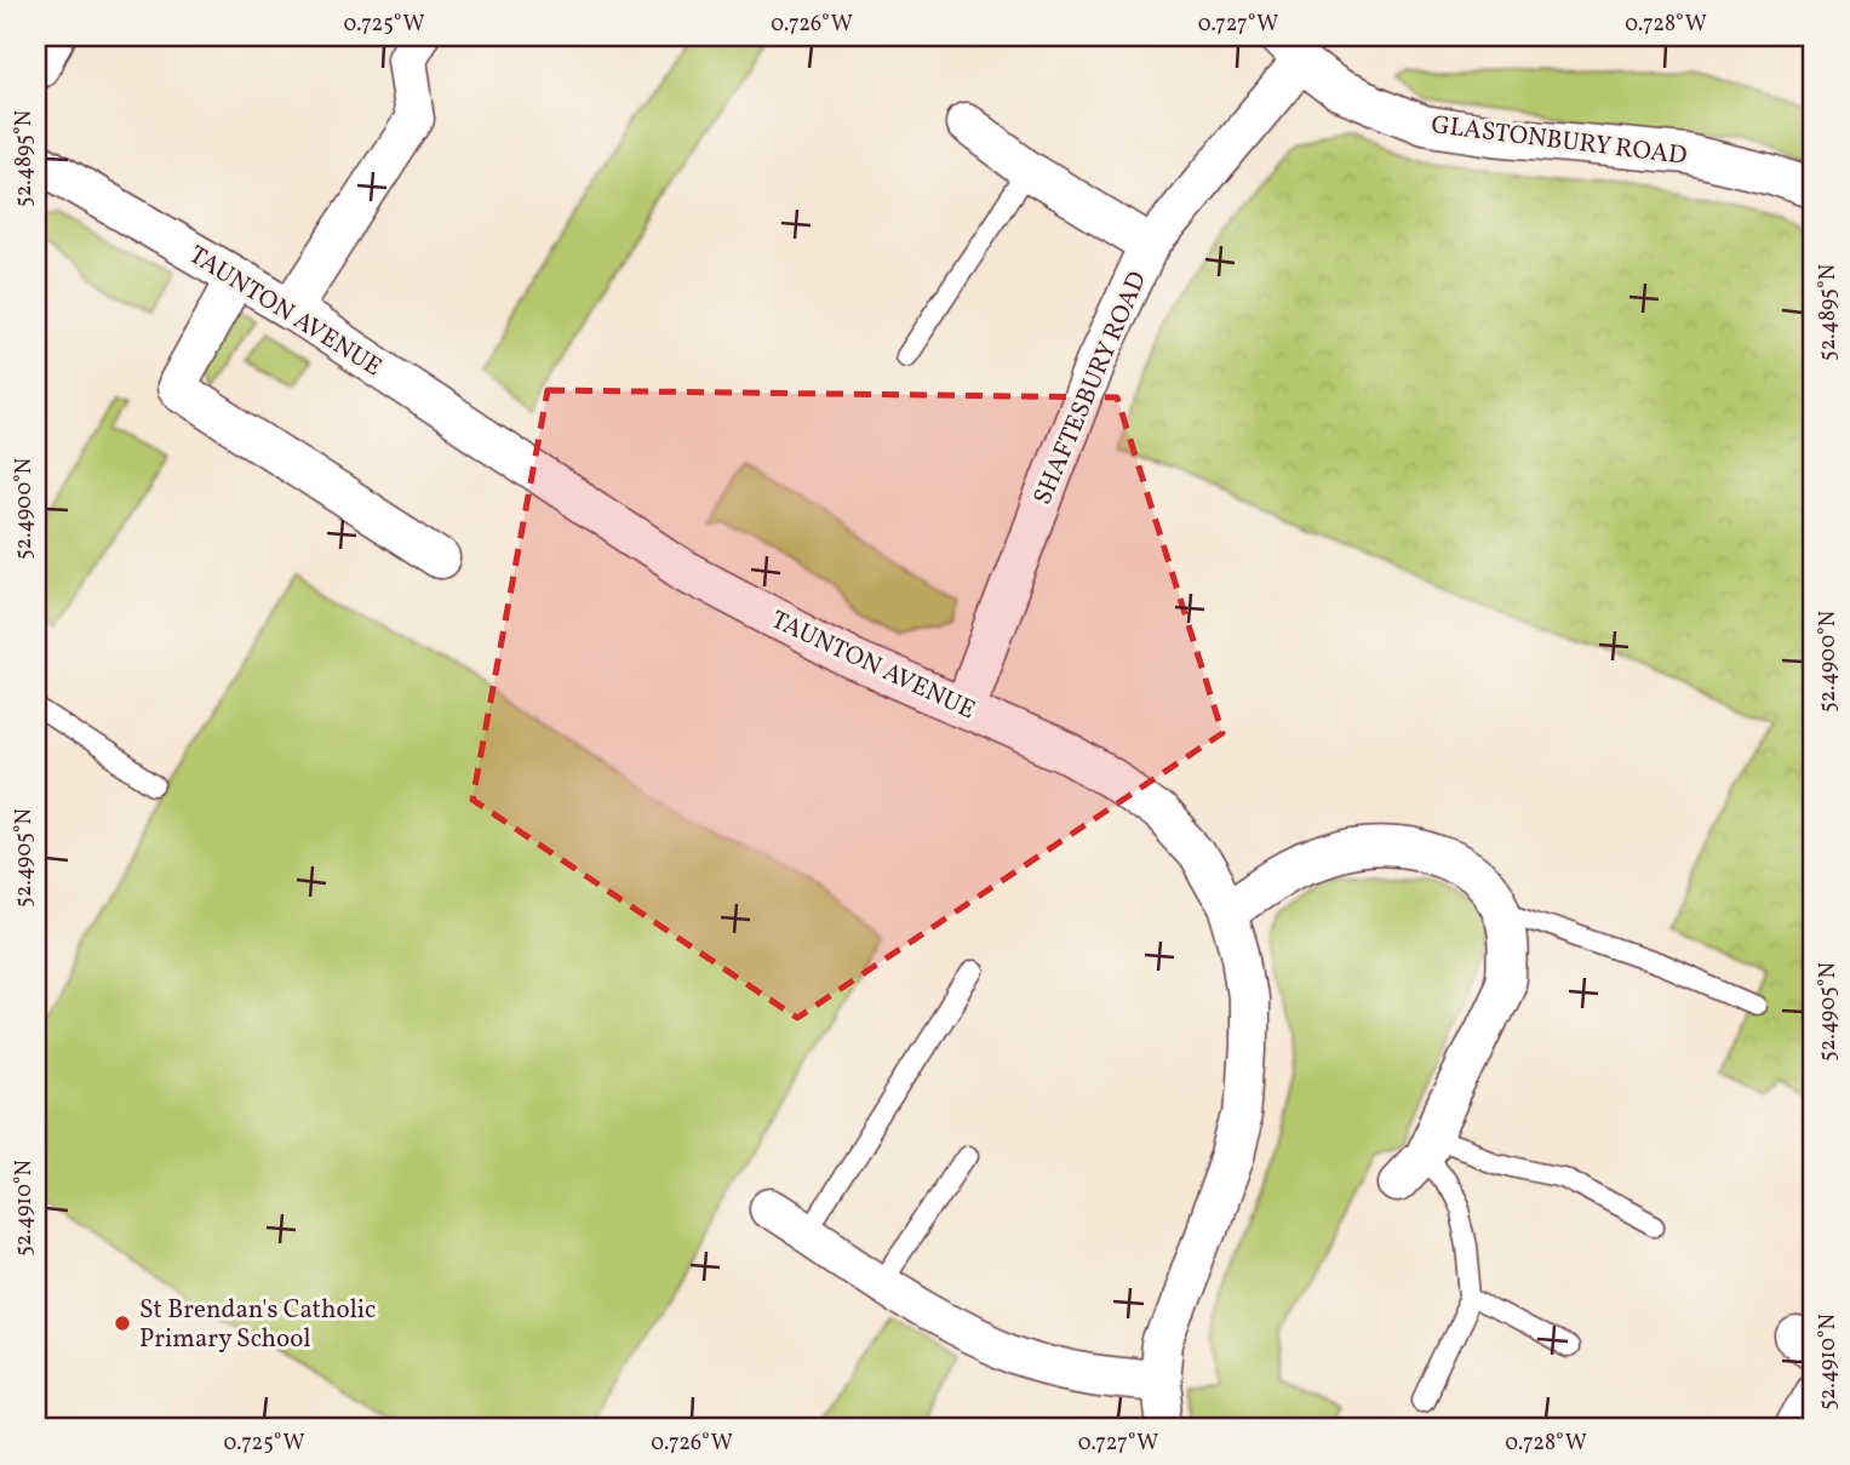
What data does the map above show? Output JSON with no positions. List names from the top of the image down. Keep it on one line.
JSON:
{"streets":{"street":["GLASTONBURY ROAD","TAUNTON AVENUE","SHAFTESBURY ROAD"]},"crossings":[["GLASTONBURY ROAD","SHAFTESBURY ROAD"],["TAUNTON AVENUE","SHAFTESBURY ROAD"]],"places":["St Brendan's Catholic Primary School"],"coordinates":["0.725°W","0.726°W","0.727°W","0.728°W","52.4895°N","52.4900°N","52.4905°N","52.4910°N"]}
